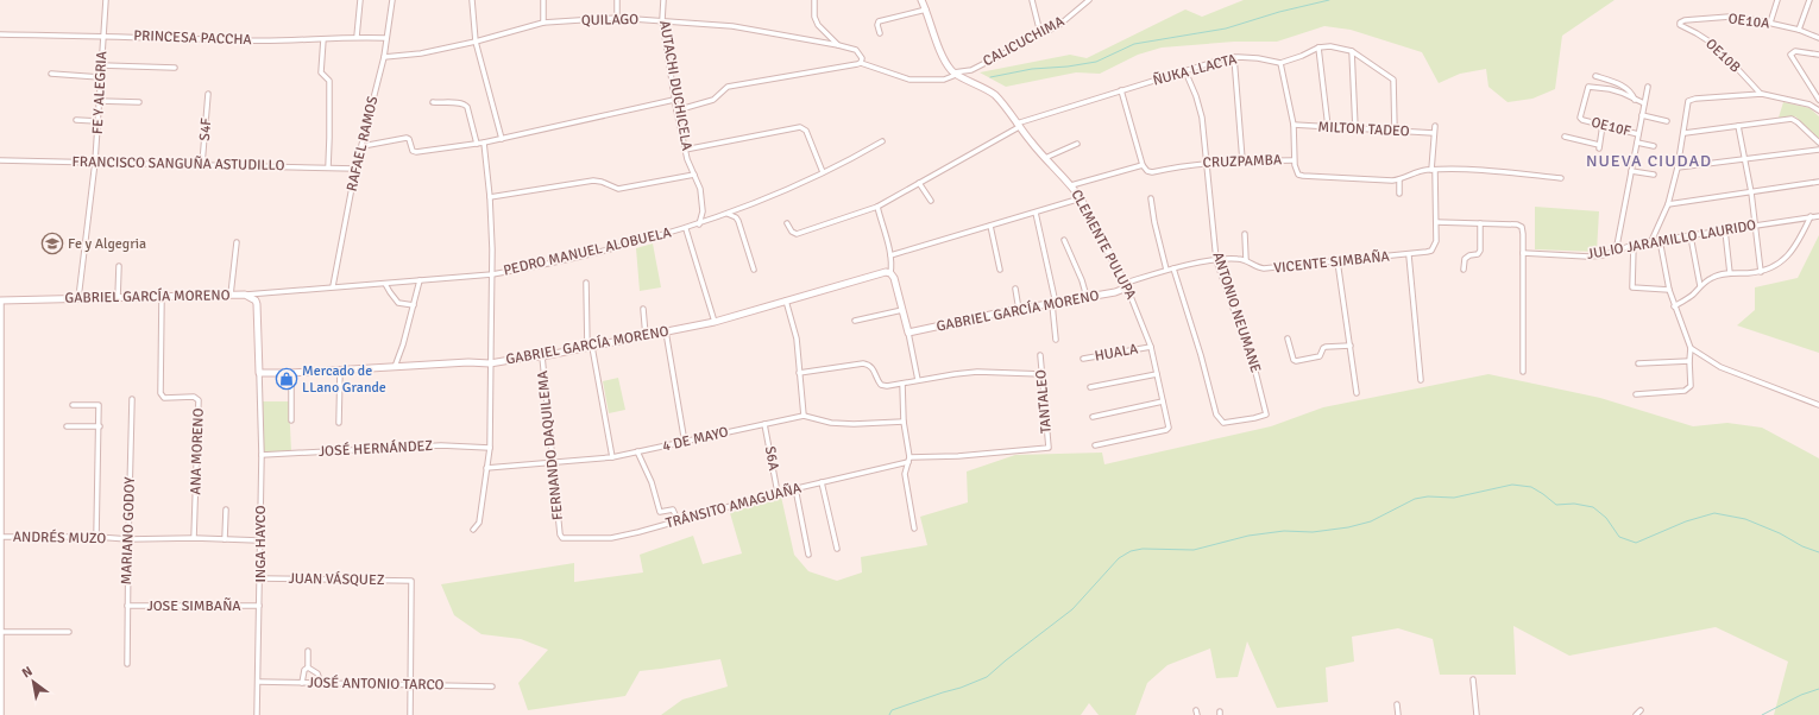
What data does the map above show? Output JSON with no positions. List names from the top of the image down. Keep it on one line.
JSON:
{"streets":{"street":["QUILAGO","OE10A","PRINCESA PACCHA","CALICUCHIMA","OE10B","ÑUKA LLACTA","AUTACHI DUCHICELA","FE Y ALEGRIA","OE10F","S4F","MILTON TADEO","RAFAEL RAMOS","CRUZPAMBA","FRANCISCO SANGUÑA ASTUDILLO","JULIO JARAMILLO LAURIDO","CLEMENTE PULUPA","PEDRO MANUEL ALOBUELA","VICENTE SIMBAÑA","GABRIEL GARCÍA MORENO","ANTONIO NEUMANE","HUALA","TANTALEO","4 DE MAYO","FERNANDO DAQUILEMA","JOSÉ HERNÁNDEZ","ANA MORENO","S6A","TRÁNSITO AMAGUAÑA","MARIANO GODOY","ANDRÉS MUZO","INGA HAYCO","JUAN VÁSQUEZ","JOSE SIMBAÑA","JOSÉ ANTONIO TARCO"]},"crossings":[["QUILAGO","AUTACHI DUCHICELA"],["QUILAGO","RAFAEL RAMOS"],["OE10A","OE10B"],["PRINCESA PACCHA","FE Y ALEGRIA"],["PRINCESA PACCHA","RAFAEL RAMOS"],["CALICUCHIMA","CLEMENTE PULUPA"],["ÑUKA LLACTA","CLEMENTE PULUPA"],["ÑUKA LLACTA","ANTONIO NEUMANE"],["AUTACHI DUCHICELA","PEDRO MANUEL ALOBUELA"],["FE Y ALEGRIA","FRANCISCO SANGUÑA ASTUDILLO"],["FE Y ALEGRIA","GABRIEL GARCÍA MORENO"],["S4F","FRANCISCO SANGUÑA ASTUDILLO"],["MILTON TADEO","VICENTE SIMBAÑA"],["RAFAEL RAMOS","FRANCISCO SANGUÑA ASTUDILLO"],["RAFAEL RAMOS","PEDRO MANUEL ALOBUELA"],["CRUZPAMBA","CLEMENTE PULUPA"],["CRUZPAMBA","VICENTE SIMBAÑA"],["CRUZPAMBA","ANTONIO NEUMANE"],["CLEMENTE PULUPA","VICENTE SIMBAÑA"],["CLEMENTE PULUPA","GABRIEL GARCÍA MORENO"],["CLEMENTE PULUPA","HUALA"],["PEDRO MANUEL ALOBUELA","GABRIEL GARCÍA MORENO"],["VICENTE SIMBAÑA","GABRIEL GARCÍA MORENO"],["VICENTE SIMBAÑA","ANTONIO NEUMANE"],["GABRIEL GARCÍA MORENO","FERNANDO DAQUILEMA"],["GABRIEL GARCÍA MORENO","ANA MORENO"],["GABRIEL GARCÍA MORENO","INGA HAYCO"],["TANTALEO","TRÁNSITO AMAGUAÑA"],["4 DE MAYO","FERNANDO DAQUILEMA"],["4 DE MAYO","S6A"],["FERNANDO DAQUILEMA","TRÁNSITO AMAGUAÑA"],["JOSÉ HERNÁNDEZ","INGA HAYCO"],["ANA MORENO","ANDRÉS MUZO"],["S6A","TRÁNSITO AMAGUAÑA"],["MARIANO GODOY","ANDRÉS MUZO"],["MARIANO GODOY","JOSE SIMBAÑA"],["ANDRÉS MUZO","INGA HAYCO"],["INGA HAYCO","JUAN VÁSQUEZ"],["INGA HAYCO","JOSE SIMBAÑA"],["INGA HAYCO","JOSÉ ANTONIO TARCO"],["JUAN VÁSQUEZ","JOSÉ ANTONIO TARCO"]],"districts":["NUEVA CIUDAD"],"places":{"school or university":["Fe y Algegria"],"shop":["Mercado de LLano Grande"]},"north":"top left"}
